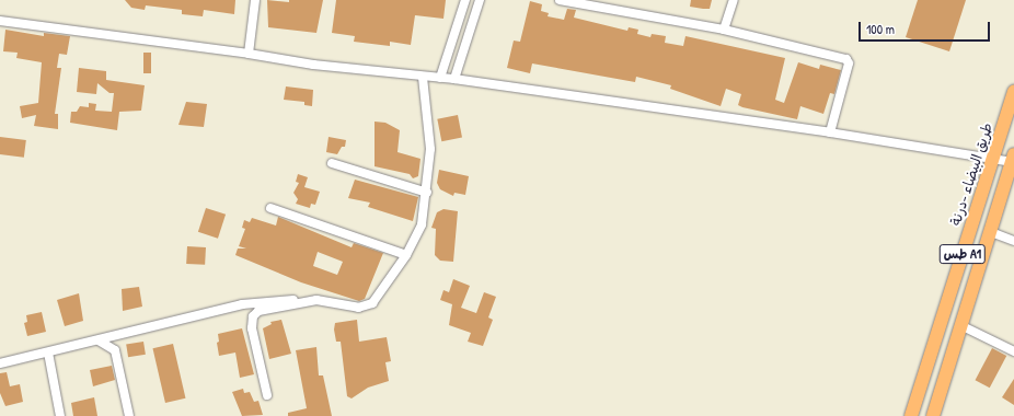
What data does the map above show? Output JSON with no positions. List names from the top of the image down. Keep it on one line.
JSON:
{"streets":{"highway":["طريق البيضاء -درنة","طس A1"]},"scale_bar":"100 m"}
